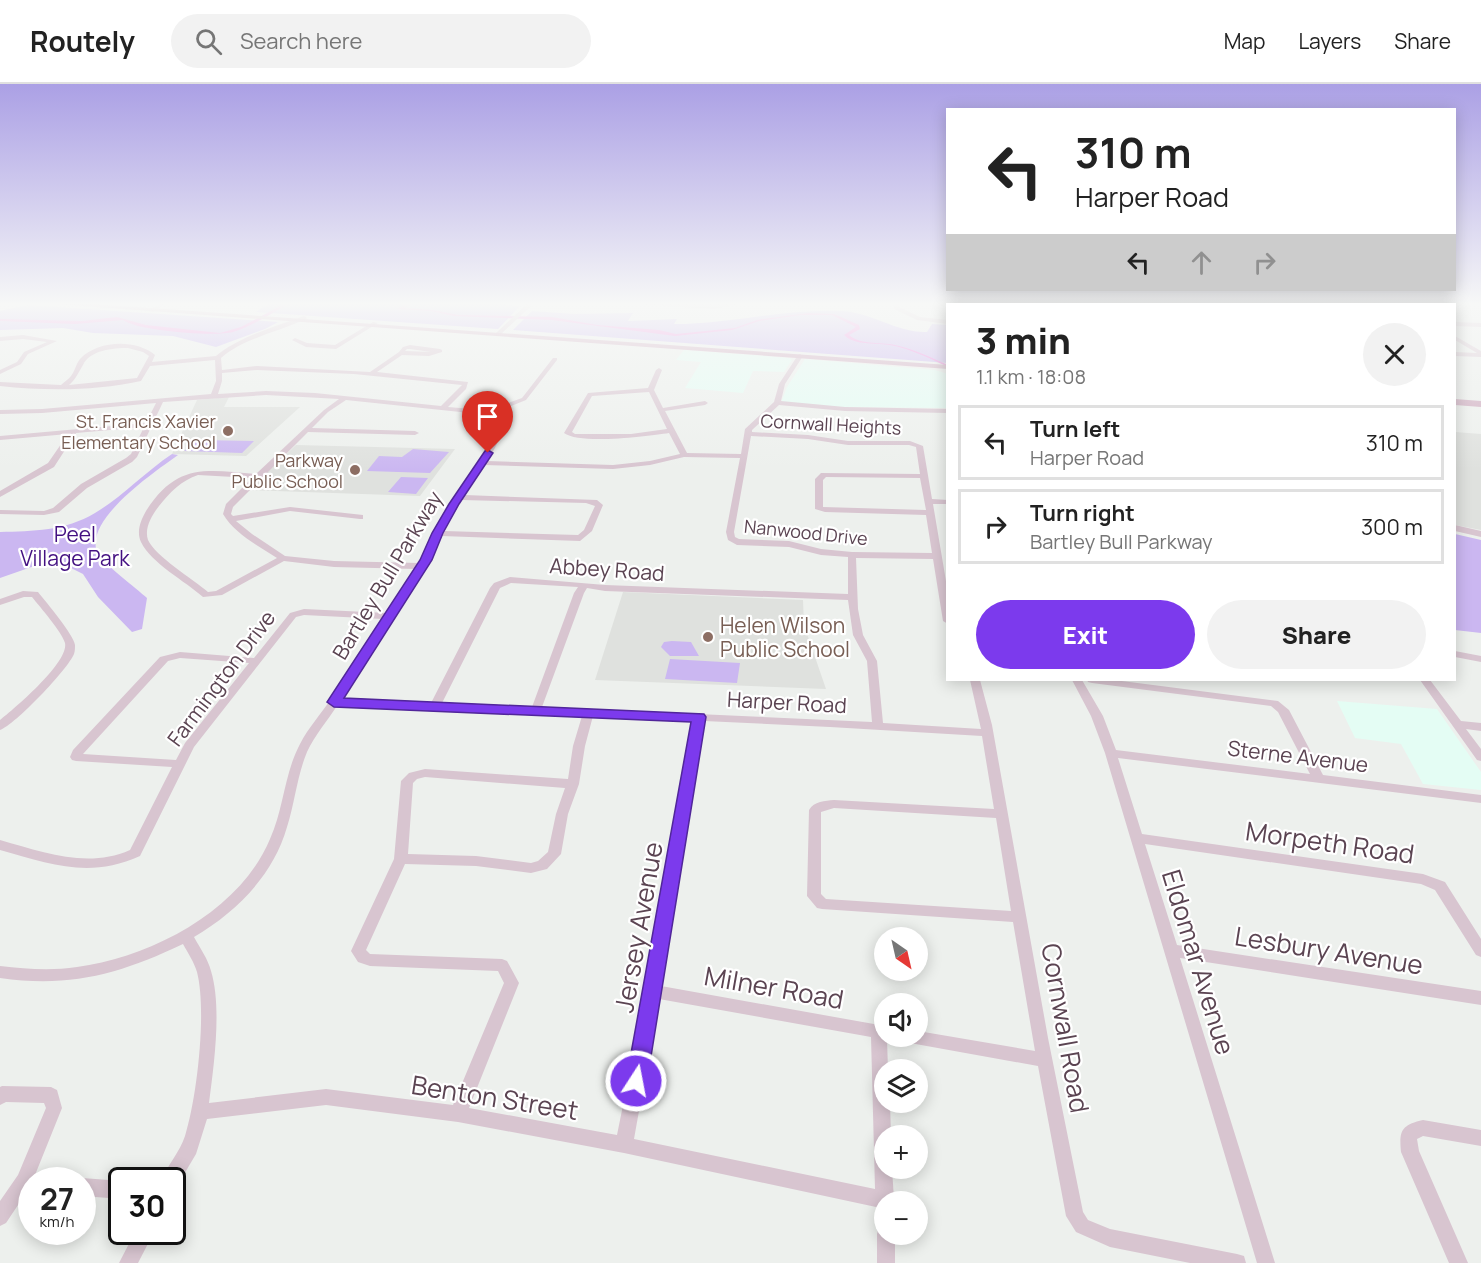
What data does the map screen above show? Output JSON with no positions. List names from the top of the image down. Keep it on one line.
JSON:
{"streets":{"street":["Cornwall Heights","Nanwood Drive","Abbey Road","Bartley Bull Parkway","Farmington Drive","Harper Road","Sterne Avenue","Morpeth Road","Jersey Avenue","Lesbury Avenue","Eldomar Avenue","Milner Road","Cornwall Road","Benton Street"]},"crossings":[["Cornwall Heights","Nanwood Drive"],["Abbey Road","Harper Road"],["Bartley Bull Parkway","Farmington Drive"],["Bartley Bull Parkway","Harper Road"],["Harper Road","Jersey Avenue"],["Harper Road","Cornwall Road"],["Sterne Avenue","Eldomar Avenue"],["Morpeth Road","Eldomar Avenue"],["Jersey Avenue","Milner Road"],["Jersey Avenue","Benton Street"],["Lesbury Avenue","Eldomar Avenue"]],"parks":["Peel Village Park"],"places":["St. Francis Xavier Elementary School","Parkway Public School","Helen Wilson Public School"],"north":"bottom right","page":{"header":"Routely","search":"Search here","nav":["Map","Layers","Share"],"turn":["310 m","Harper Road"],"heading":["3 min","1.1 km · 18:08"],"list":[{"name":"Turn left","note":"Harper Road","value":"310 m"},{"name":"Turn right","note":"Bartley Bull Parkway","value":"300 m"}],"buttons":["Exit","Share"],"map_buttons":["+","−"],"speed":"27 km/h","limit":"30"}}
